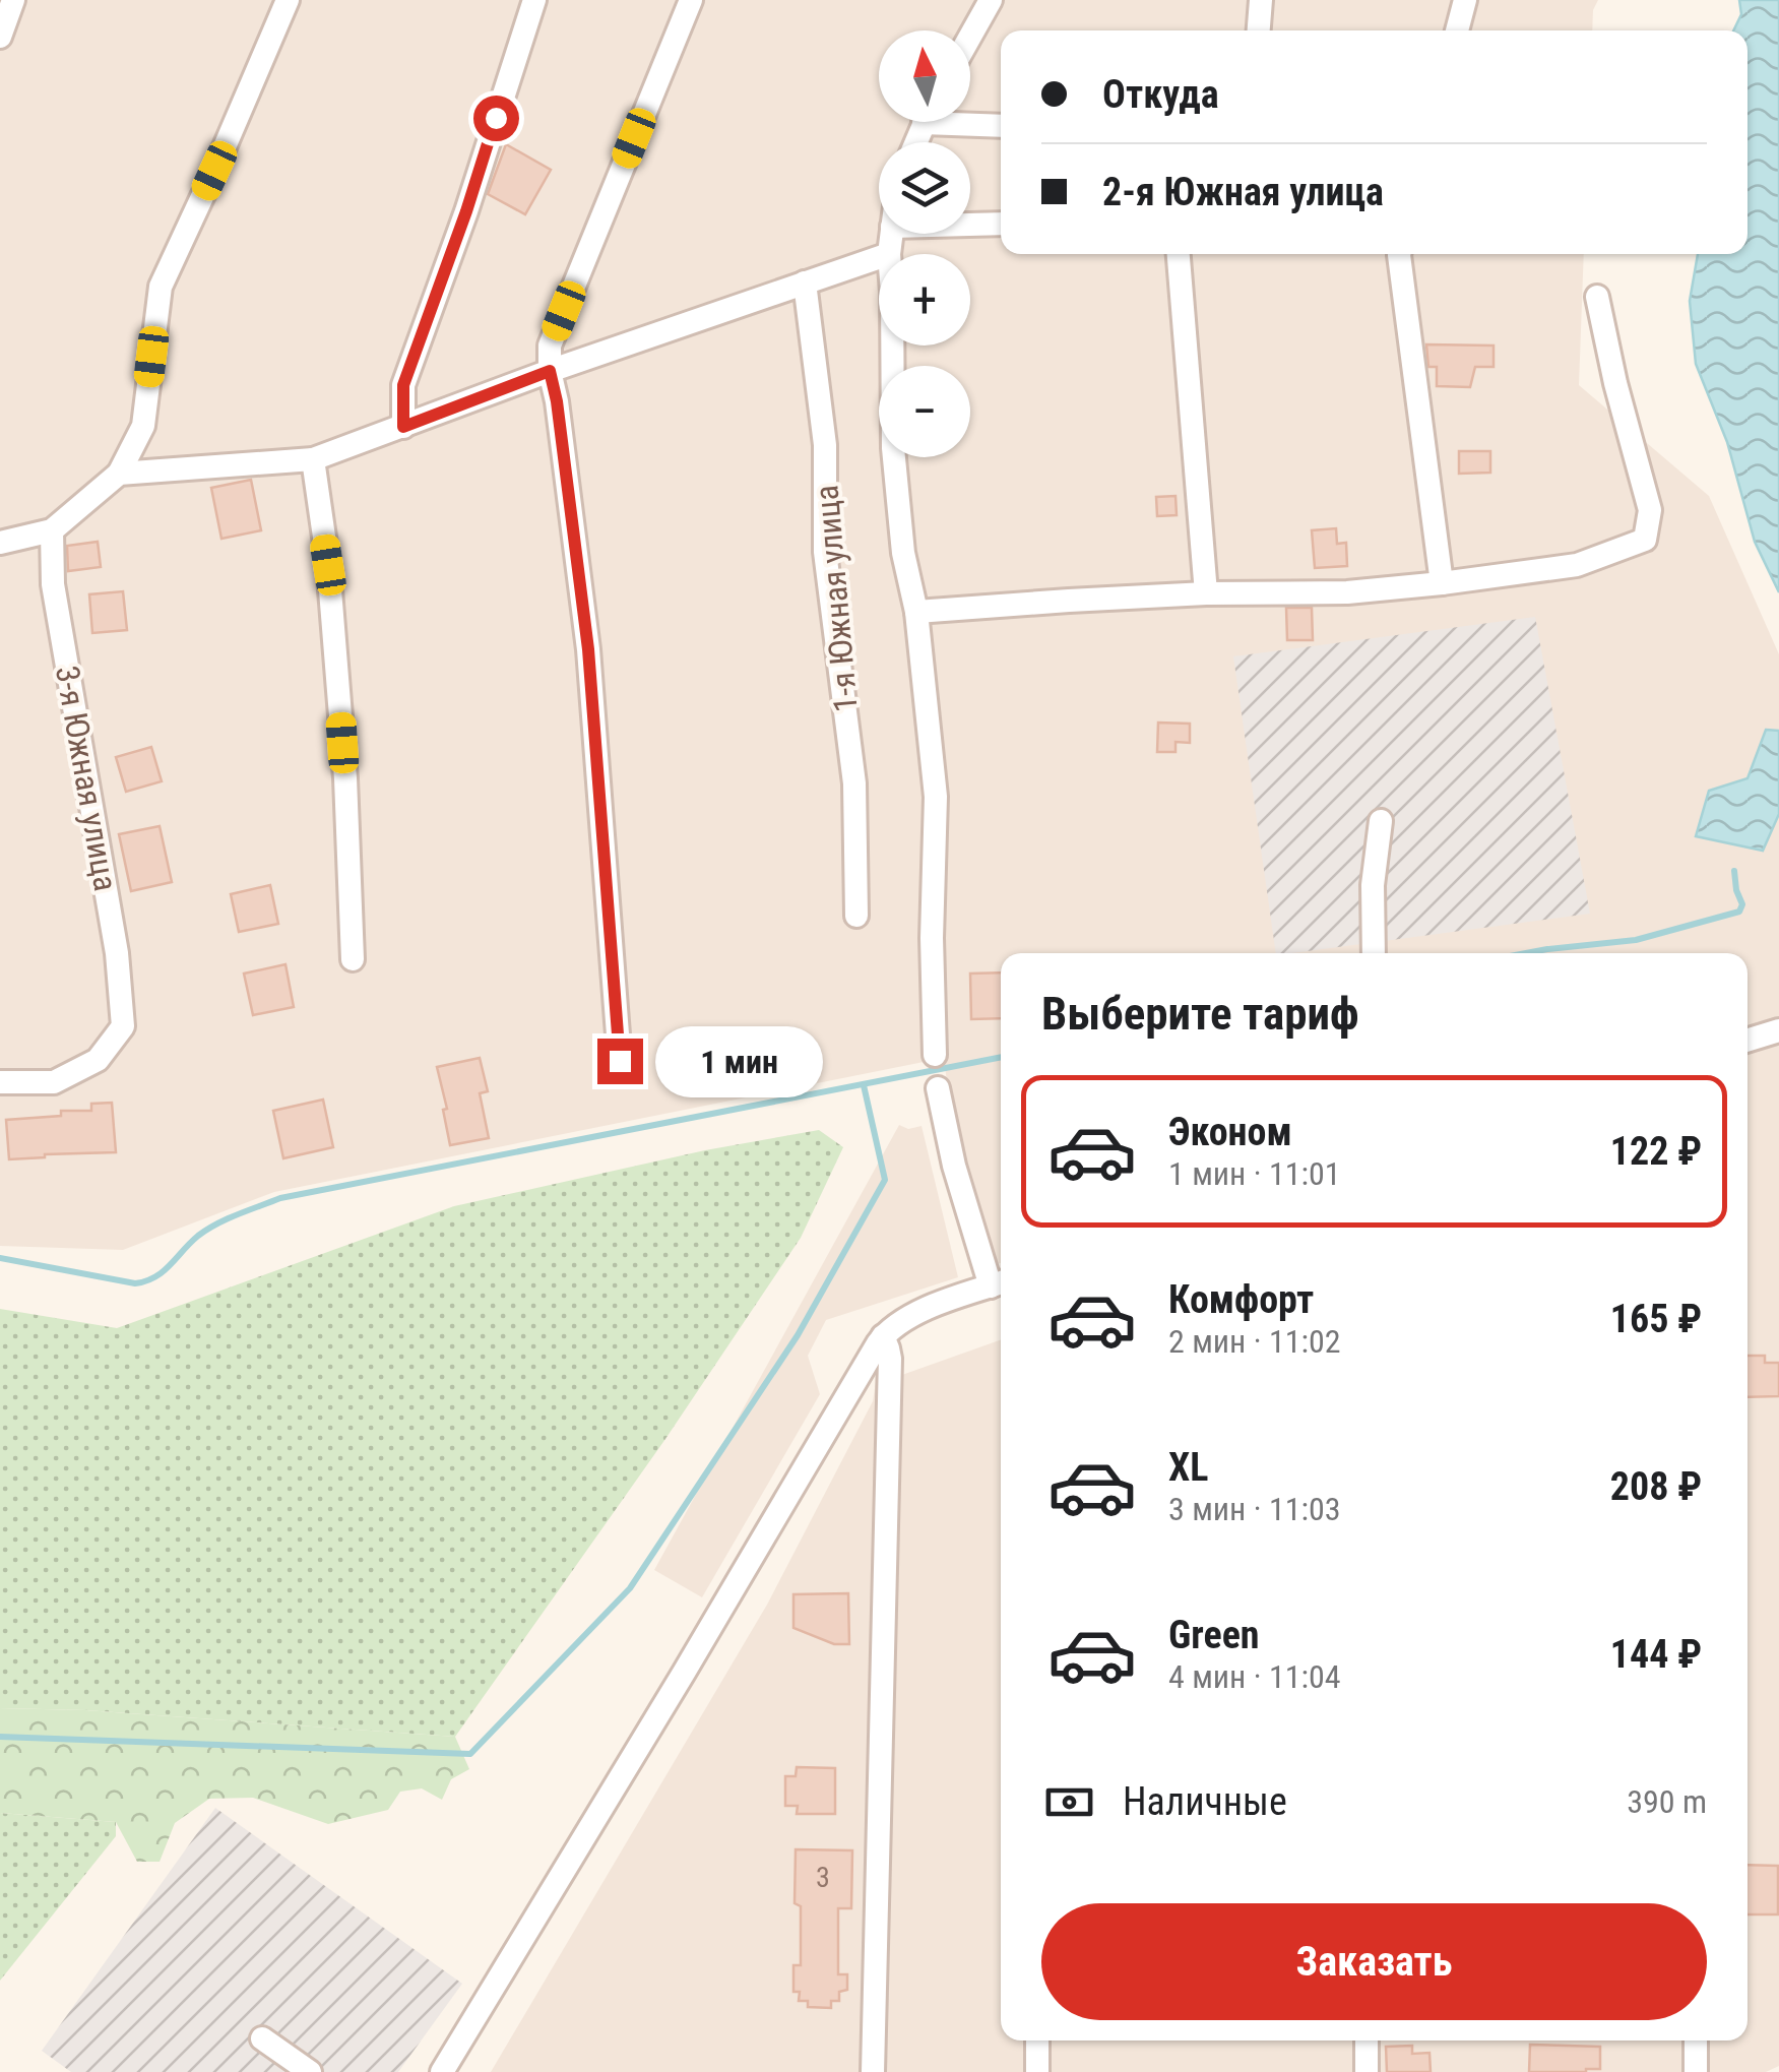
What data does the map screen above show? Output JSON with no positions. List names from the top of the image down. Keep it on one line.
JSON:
{"streets":{"street":["1-я Южная улица","3-я Южная улица"]},"house_numbers":["3"],"north":"top","page":{"map_buttons":["+","−"],"banner":["Откуда","2-я Южная улица"],"heading":"Выберите тариф","bubble":"1 мин","list":[{"name":"Эконом","note":"1 мин · 11:01","value":"122 ₽"},{"name":"Комфорт","note":"2 мин · 11:02","value":"165 ₽"},{"name":"XL","note":"3 мин · 11:03","value":"208 ₽"},{"name":"Green","note":"4 мин · 11:04","value":"144 ₽"}],"pay":["Наличные","390 m"],"buttons":"Заказать"}}
